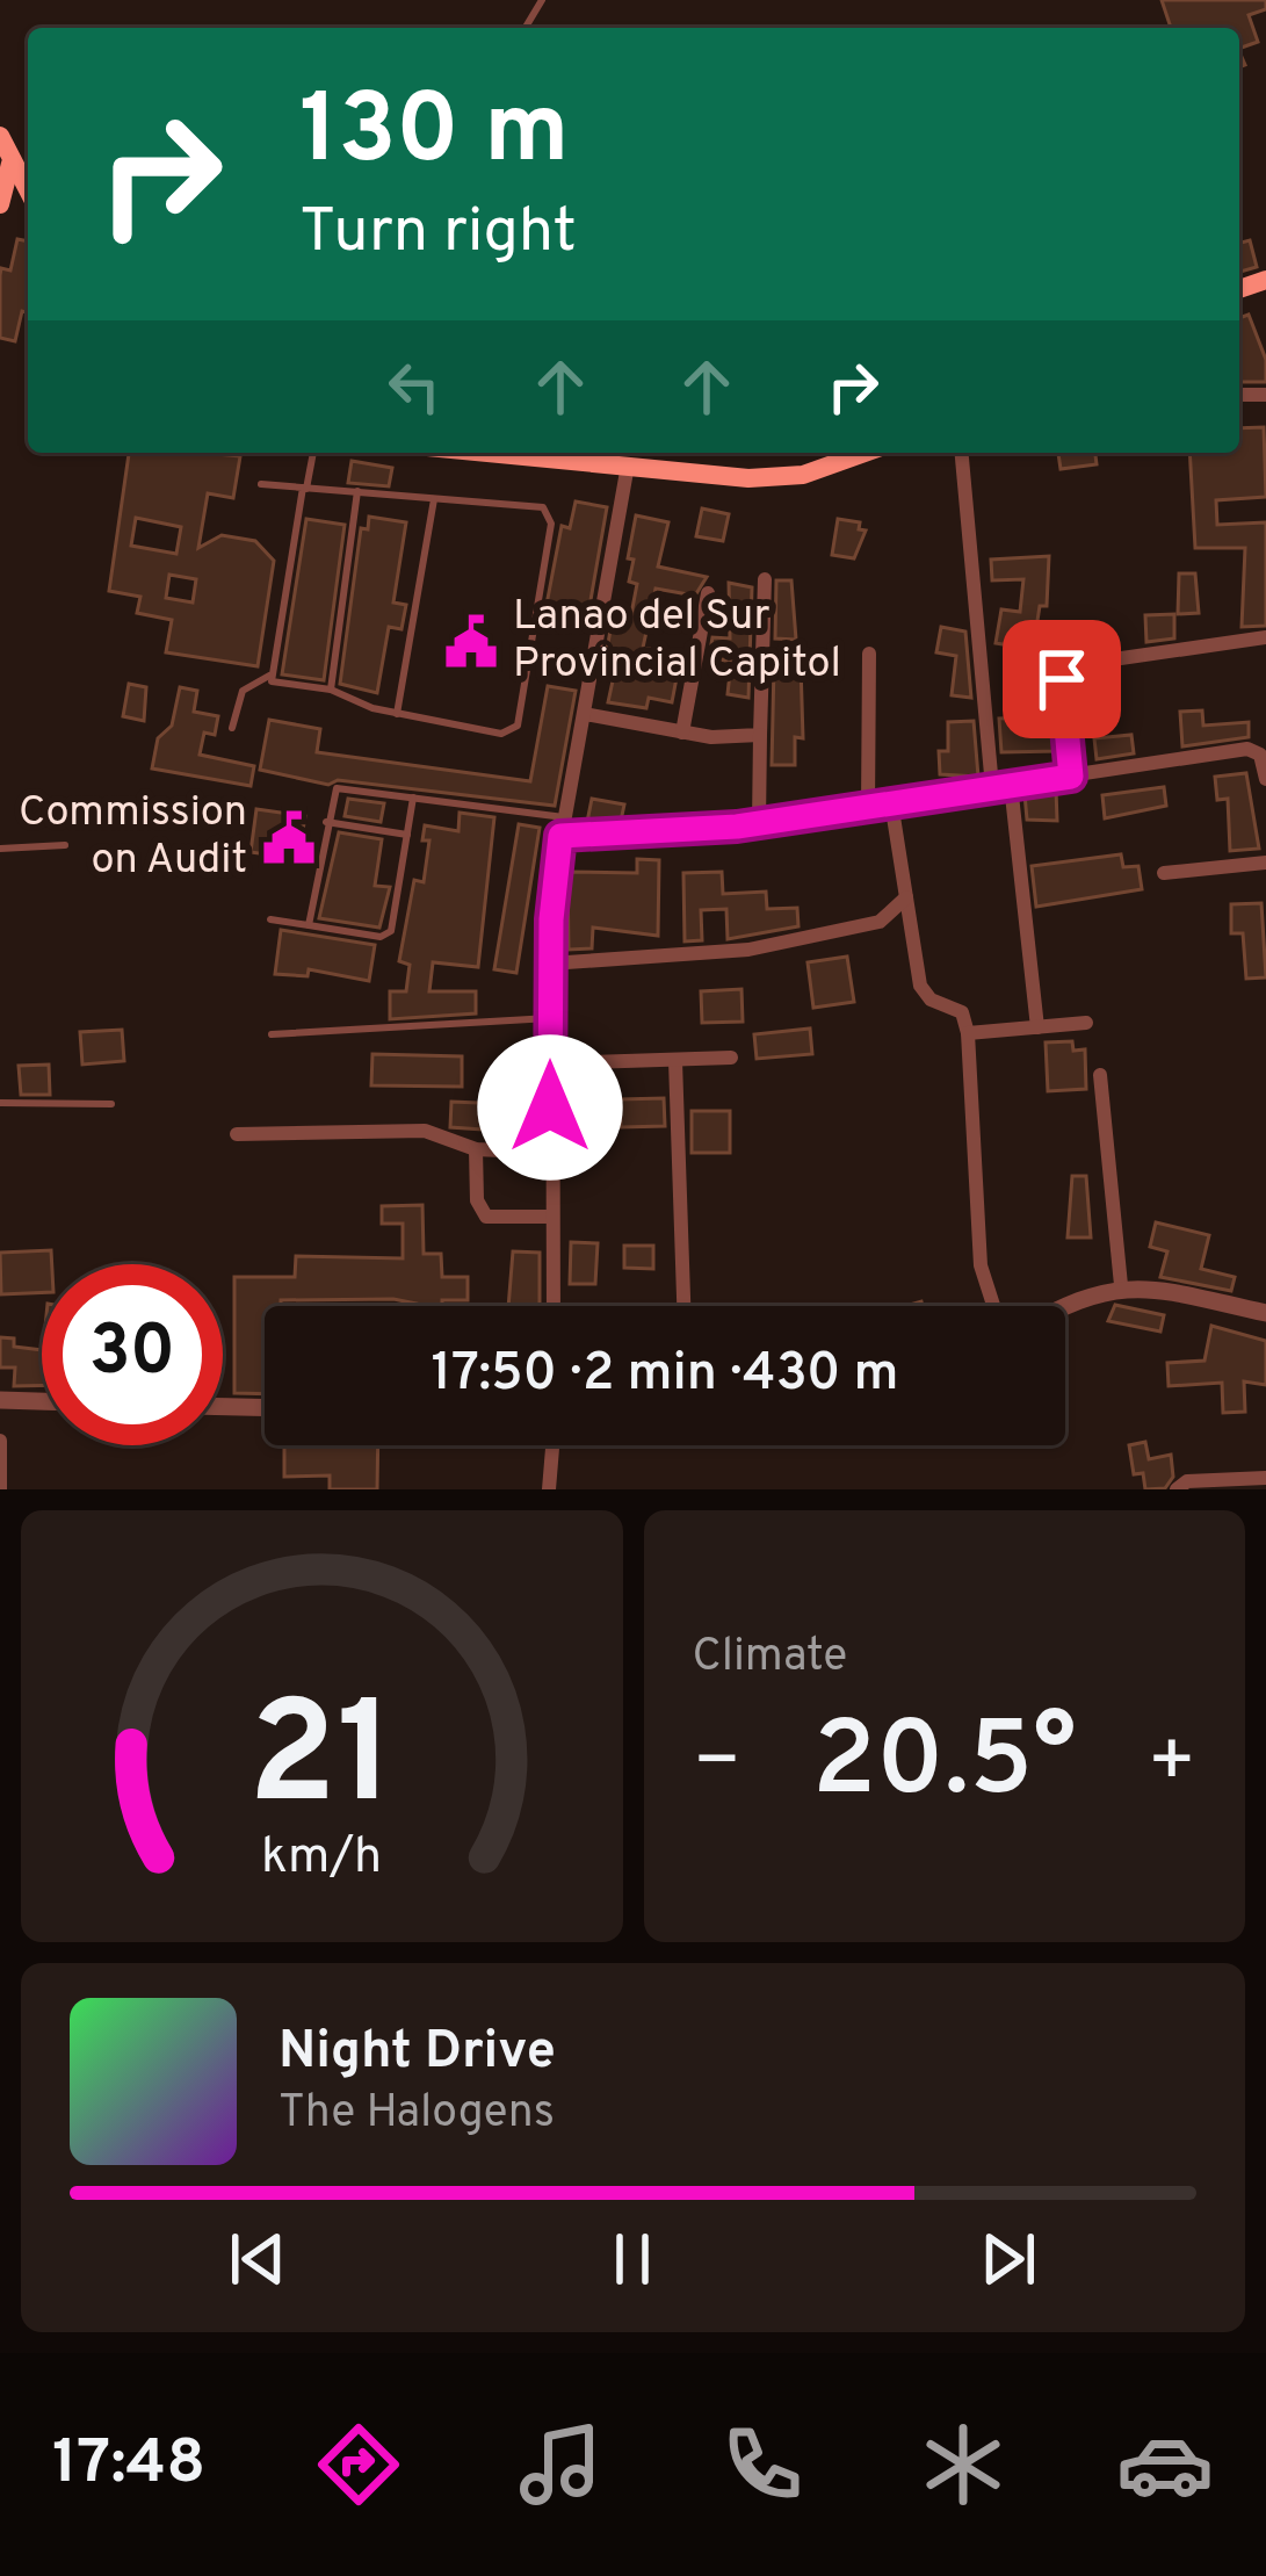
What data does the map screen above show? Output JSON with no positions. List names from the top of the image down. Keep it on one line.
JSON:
{"places":{"public building":["Lanao del Sur Provincial Capitol","Commission on Audit"]},"page":{"turn":["130 m","Turn right"],"limit":"30","trip":"17:50 · 2 min · 430 m","tile":"Climate","heat":["−","20.5°","+"],"song":["Night Drive","The Halogens"],"tabs":"17:48","gauge":["21","km/h"]}}
